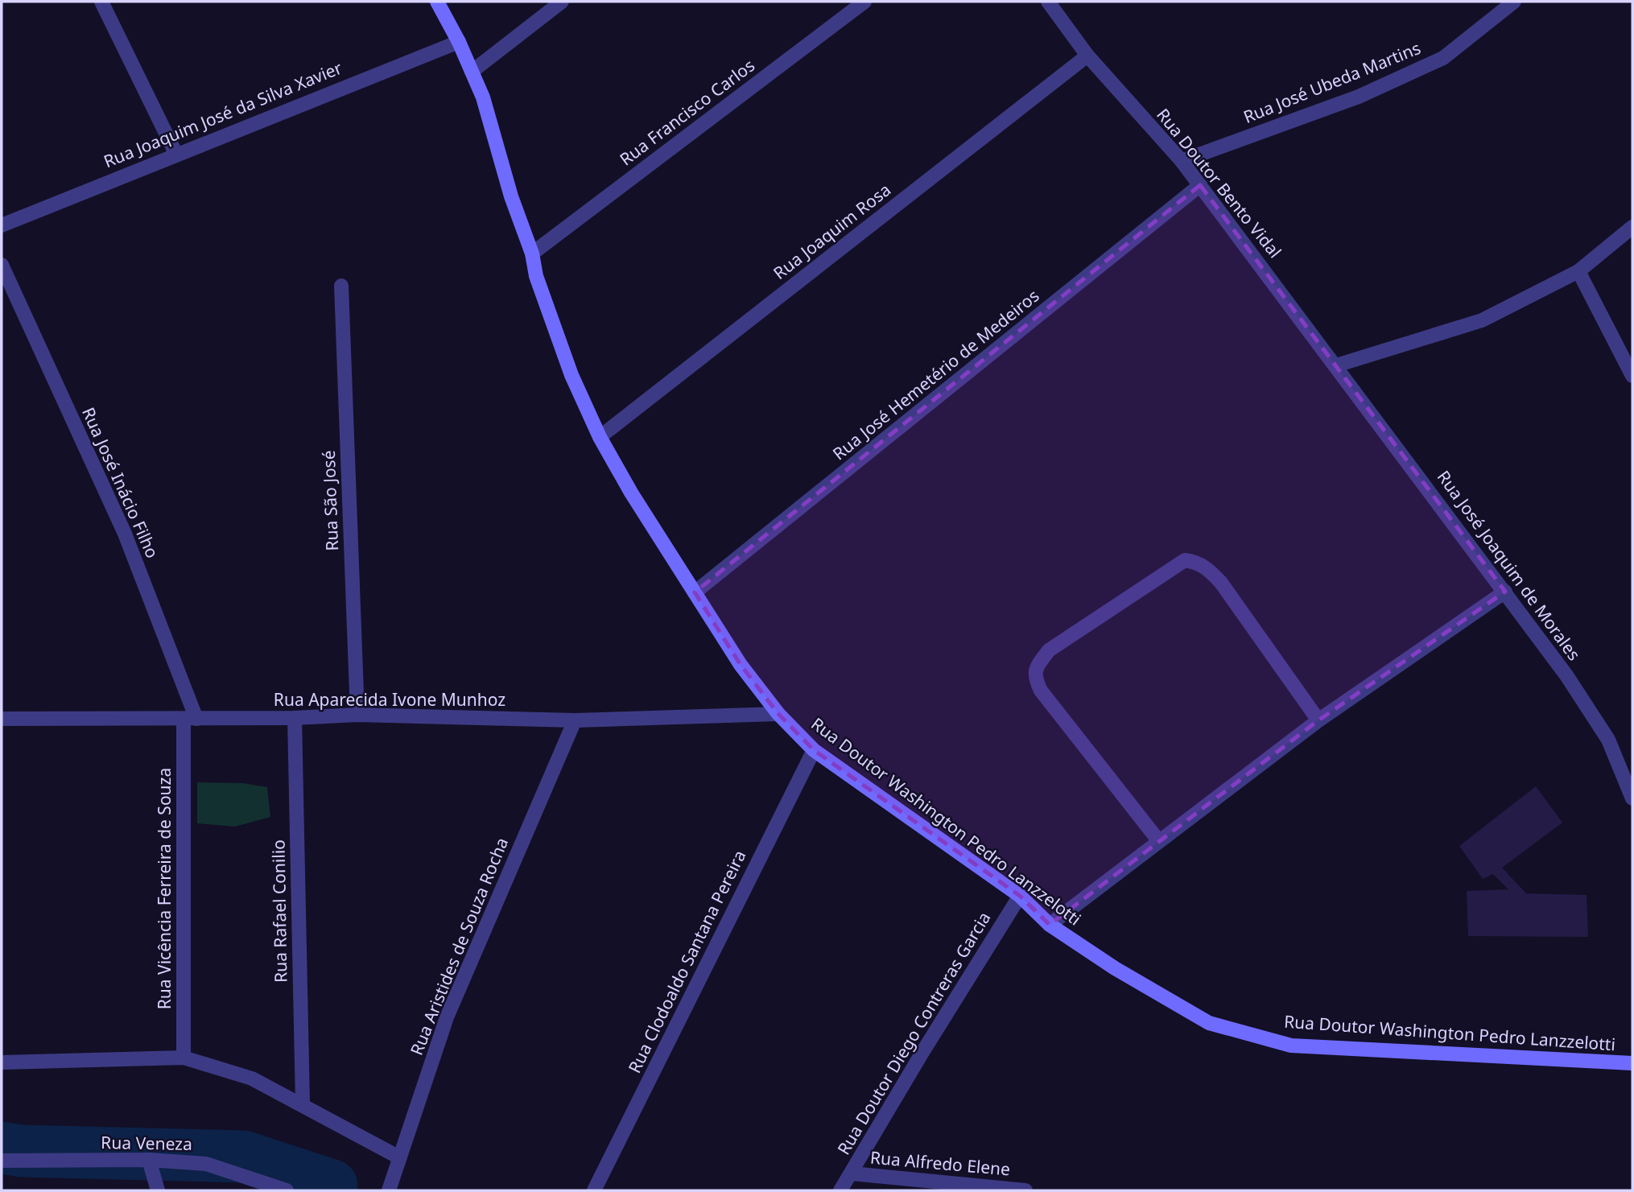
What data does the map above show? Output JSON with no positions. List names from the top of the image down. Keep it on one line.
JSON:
{"streets":{"main road":["Rua Doutor Washington Pedro Lanzzelotti"],"street":["Rua José Ubeda Martins","Rua Francisco Carlos","Rua Joaquim José da Silva Xavier","Rua Doutor Bento Vidal","Rua Joaquim Rosa","Rua José Hemetério de Medeiros","Rua José Inácio Filho","Rua São José","Rua José Joaquim de Morales","Rua Aparecida Ivone Munhoz","Rua Vicência Ferreira de Souza","Rua Rafael Conilio","Rua Aristides de Souza Rocha","Rua Clodoaldo Santana Pereira","Rua Doutor Diego Contreras Garcia","Rua Veneza","Rua Alfredo Elene"]},"crossings":[["Rua José Ubeda Martins","Rua Doutor Bento Vidal"],["Rua Francisco Carlos","Rua Doutor Washington Pedro Lanzzelotti"],["Rua Joaquim José da Silva Xavier","Rua Doutor Washington Pedro Lanzzelotti"],["Rua Doutor Bento Vidal","Rua Joaquim Rosa"],["Rua Doutor Bento Vidal","Rua José Hemetério de Medeiros"],["Rua Doutor Bento Vidal","Rua José Joaquim de Morales"],["Rua Joaquim Rosa","Rua Doutor Washington Pedro Lanzzelotti"],["Rua José Hemetério de Medeiros","Rua Doutor Washington Pedro Lanzzelotti"],["Rua José Inácio Filho","Rua Aparecida Ivone Munhoz"],["Rua José Inácio Filho","Rua Vicência Ferreira de Souza"],["Rua São José","Rua Aparecida Ivone Munhoz"],["Rua Aparecida Ivone Munhoz","Rua Doutor Washington Pedro Lanzzelotti"],["Rua Aparecida Ivone Munhoz","Rua Vicência Ferreira de Souza"],["Rua Aparecida Ivone Munhoz","Rua Rafael Conilio"],["Rua Aparecida Ivone Munhoz","Rua Aristides de Souza Rocha"],["Rua Doutor Washington Pedro Lanzzelotti","Rua Clodoaldo Santana Pereira"],["Rua Doutor Washington Pedro Lanzzelotti","Rua Doutor Diego Contreras Garcia"],["Rua Doutor Diego Contreras Garcia","Rua Alfredo Elene"]]}
